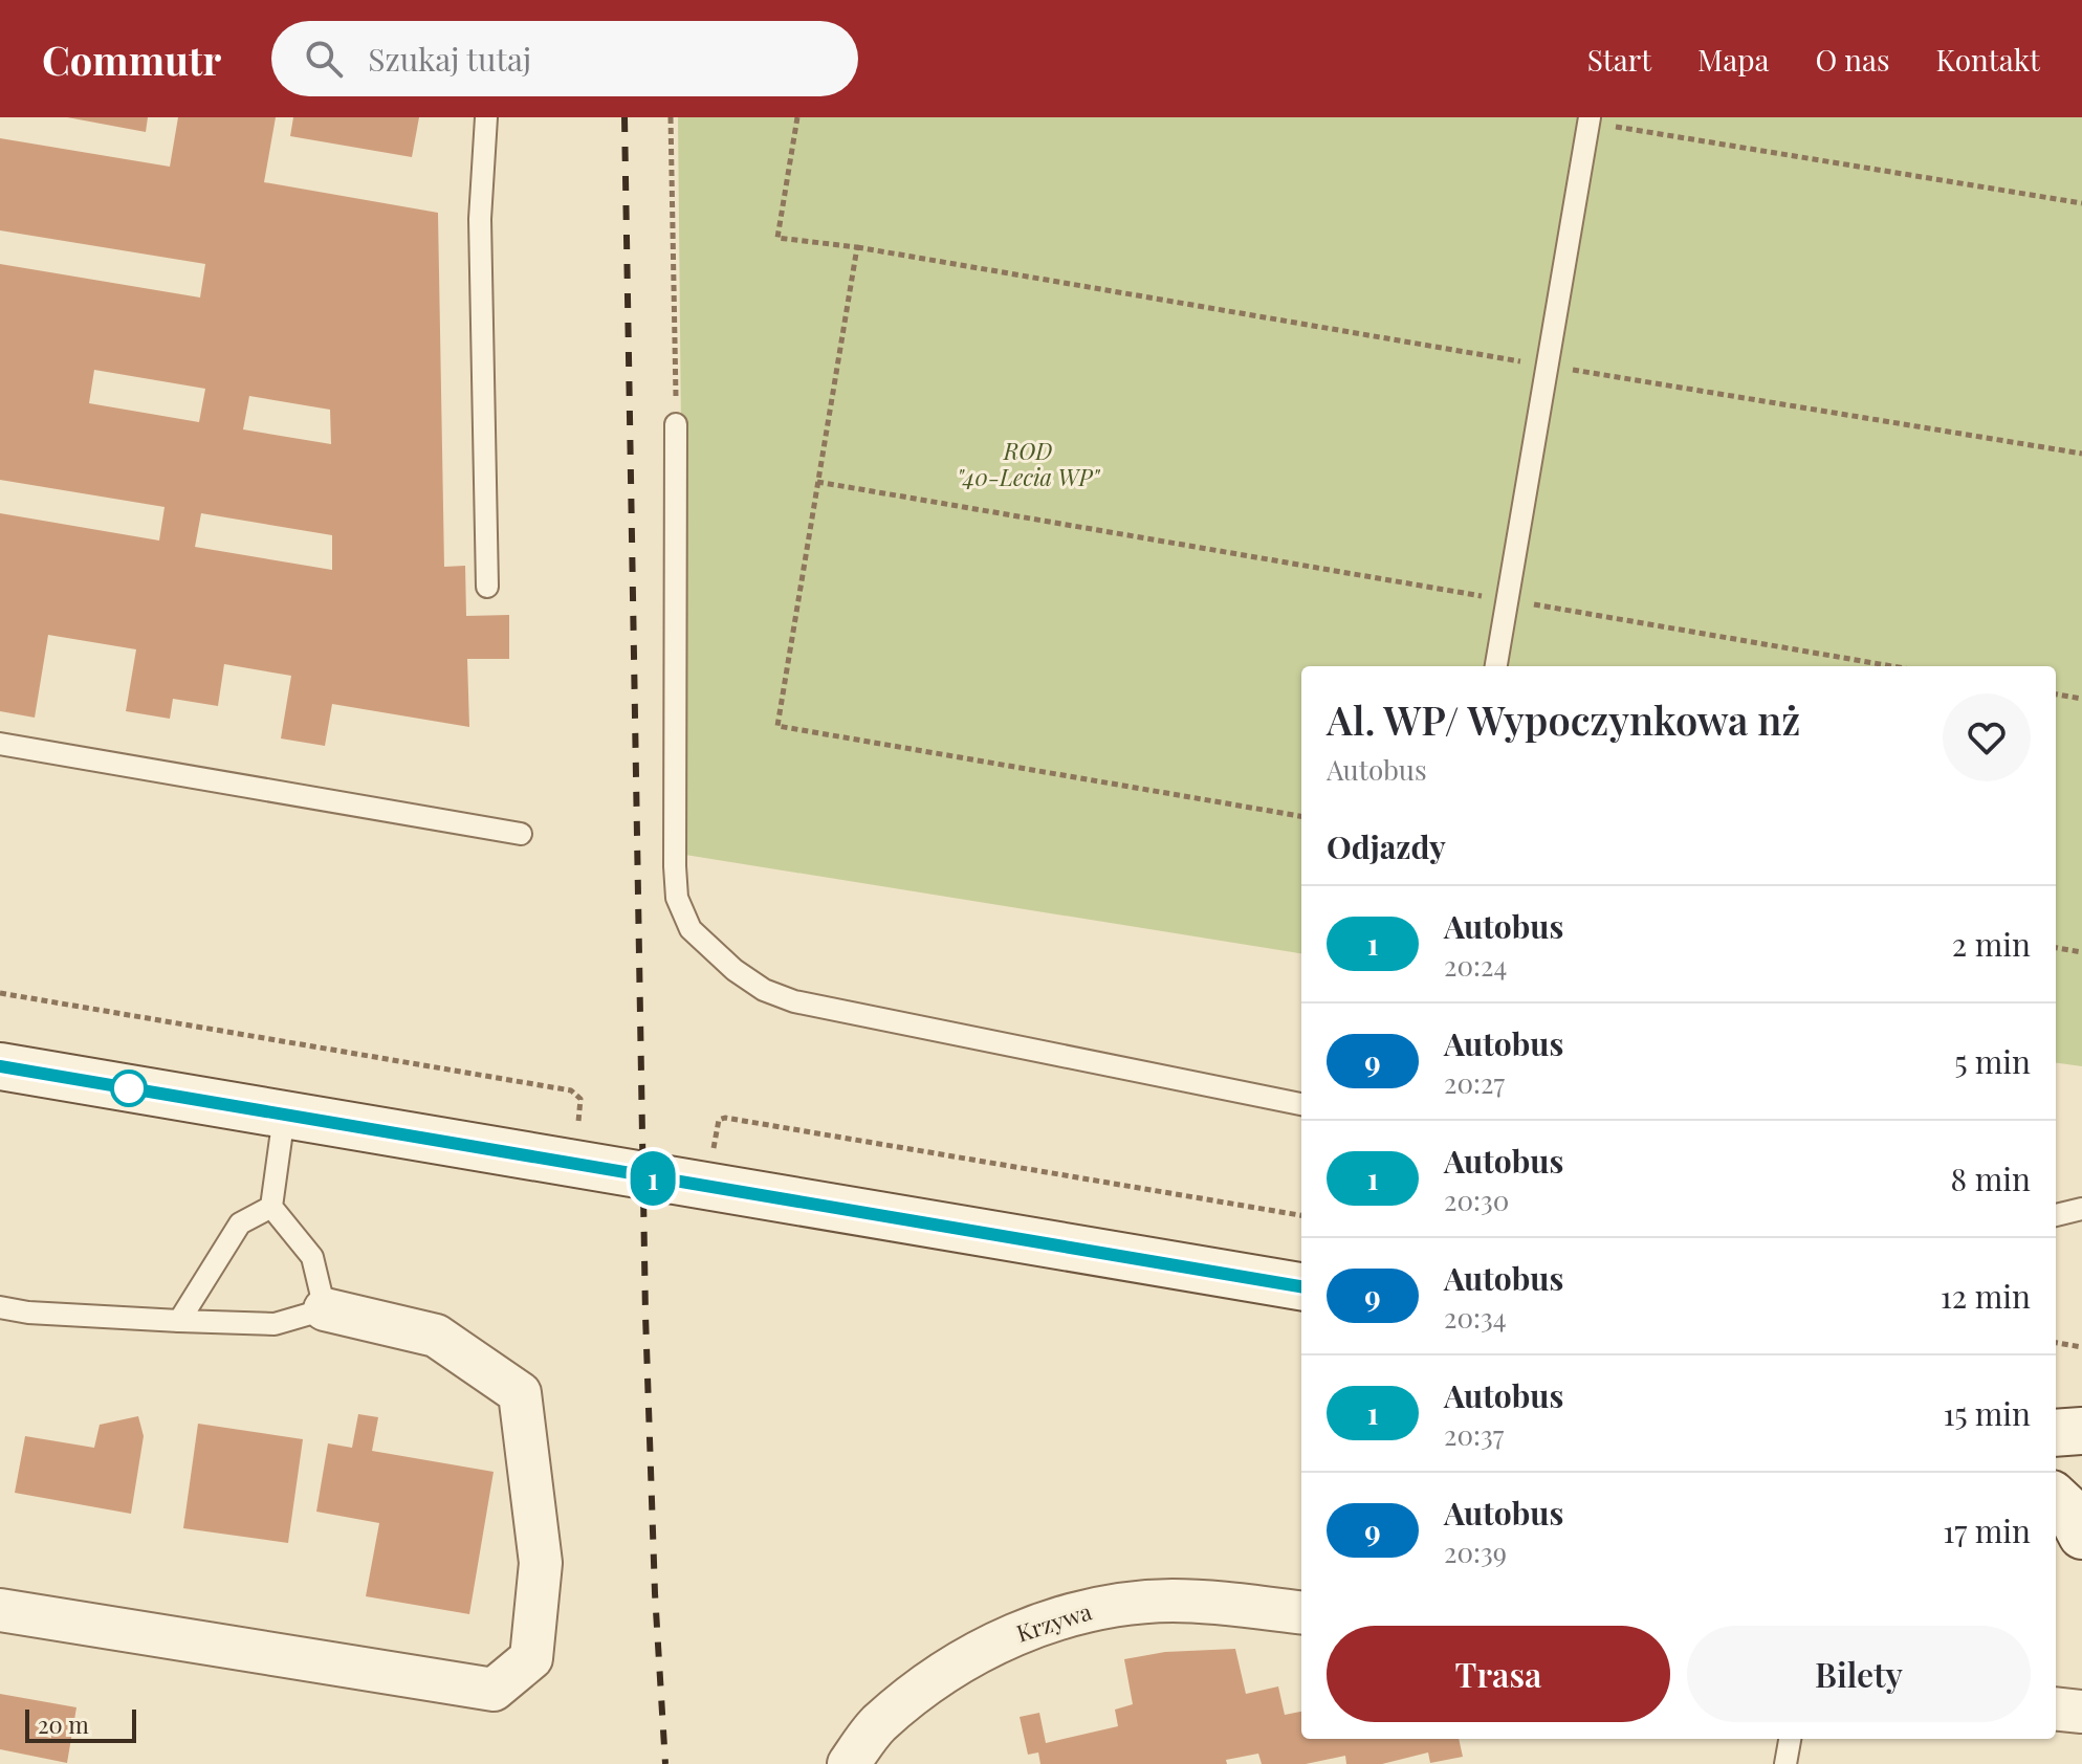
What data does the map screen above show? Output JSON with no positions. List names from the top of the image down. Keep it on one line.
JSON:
{"streets":{"street":["Krzywa"]},"parks":["ROD \"40-Lecia WP\""],"lines":["bus line 1"],"scale_bar":"20 m","page":{"header":"Commutr","search":"Szukaj tutaj","nav":["Start","Mapa","O nas","Kontakt"],"on_map":"1","heading":[["Al. WP/ Wypoczynkowa nż","Autobus"],"Odjazdy"],"list":[{"mark":"1","name":"Autobus","note":"20:24","value":"2 min"},{"mark":"9","name":"Autobus","note":"20:27","value":"5 min"},{"mark":"1","name":"Autobus","note":"20:30","value":"8 min"},{"mark":"9","name":"Autobus","note":"20:34","value":"12 min"},{"mark":"1","name":"Autobus","note":"20:37","value":"15 min"},{"mark":"9","name":"Autobus","note":"20:39","value":"17 min"}],"buttons":["Trasa","Bilety"],"scale":"20 m"}}
